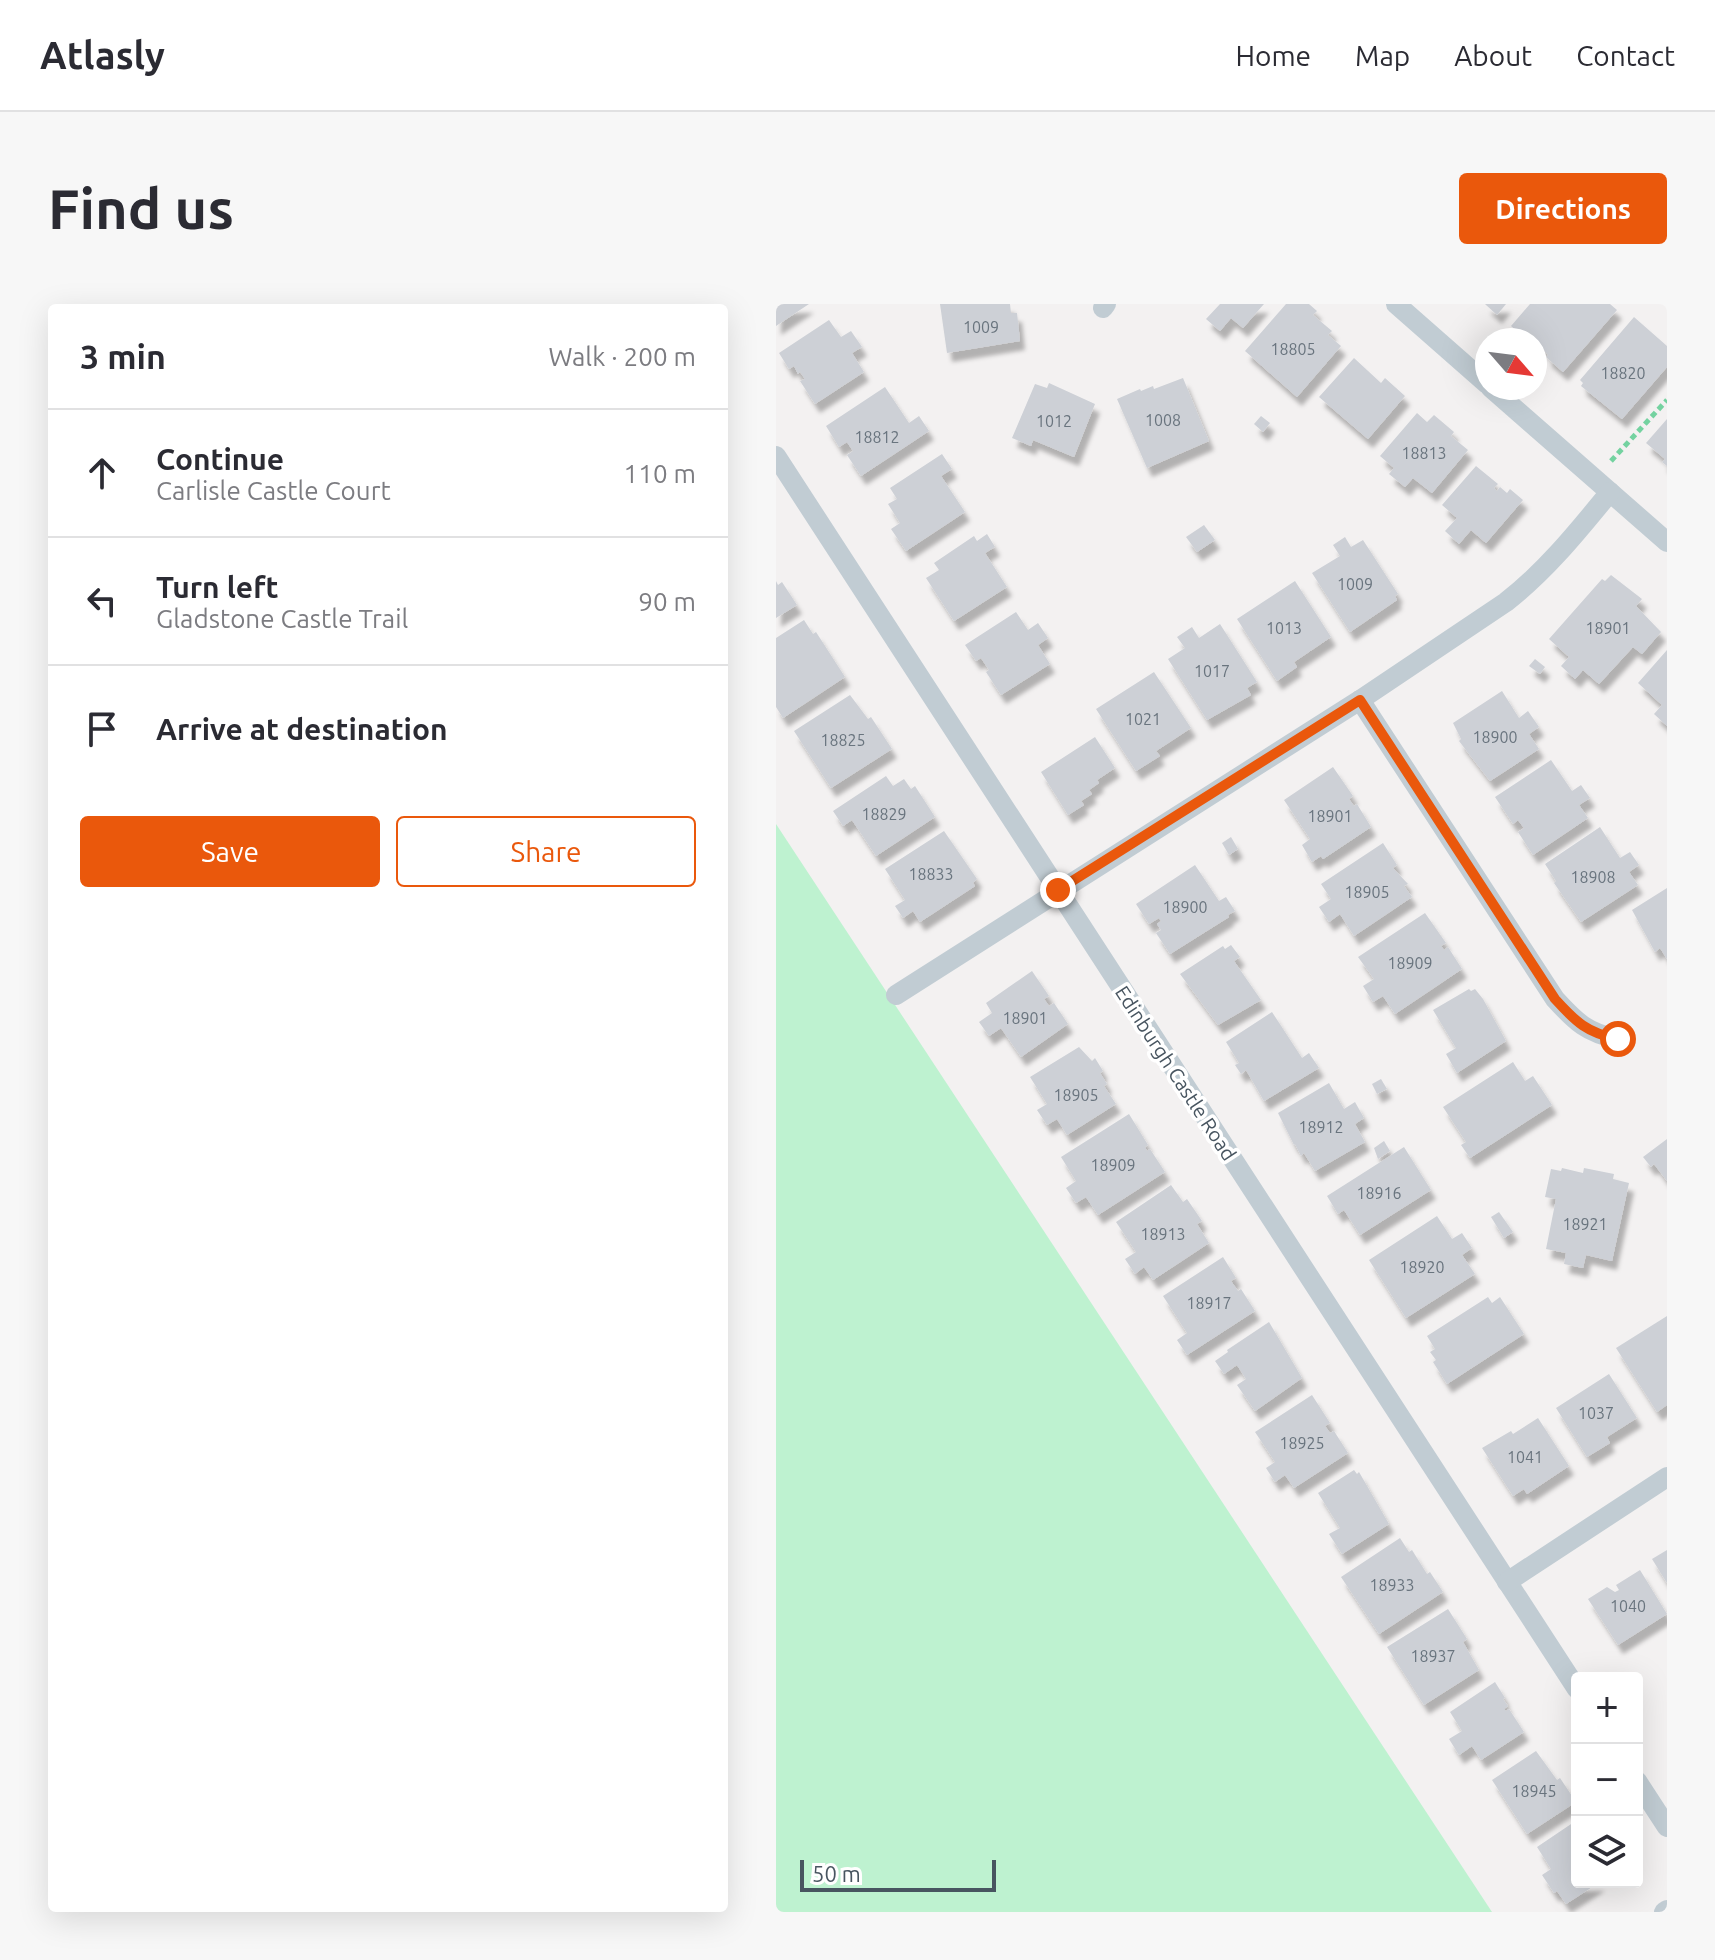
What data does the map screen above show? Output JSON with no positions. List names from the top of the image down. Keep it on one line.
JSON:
{"streets":{"street":["Edinburgh Castle Road"]},"house_numbers":["1009","18805","18820","1008","1012","18812","18813","1009","1013","18901","1017","1021","18900","18825","18829","18901","18833","18908","18905","18900","18909","18901","18905","18912","18909","18916","18921","18913","18920","18917","1037","18925","1041","18933","1040","18937","18945"],"scale_bar":"50 m","north":"bottom right","page":{"header":"Atlasly","nav":["Home","Map","About","Contact"],"buttons":["Directions",["Save","Share"]],"title":"Find us","heading":["3 min","Walk · 200 m"],"list":[["Continue","Carlisle Castle Court","110 m"],["Turn left","Gladstone Castle Trail","90 m"],"Arrive at destination"],"map_buttons":["+","−"],"scale":"50 m"}}
